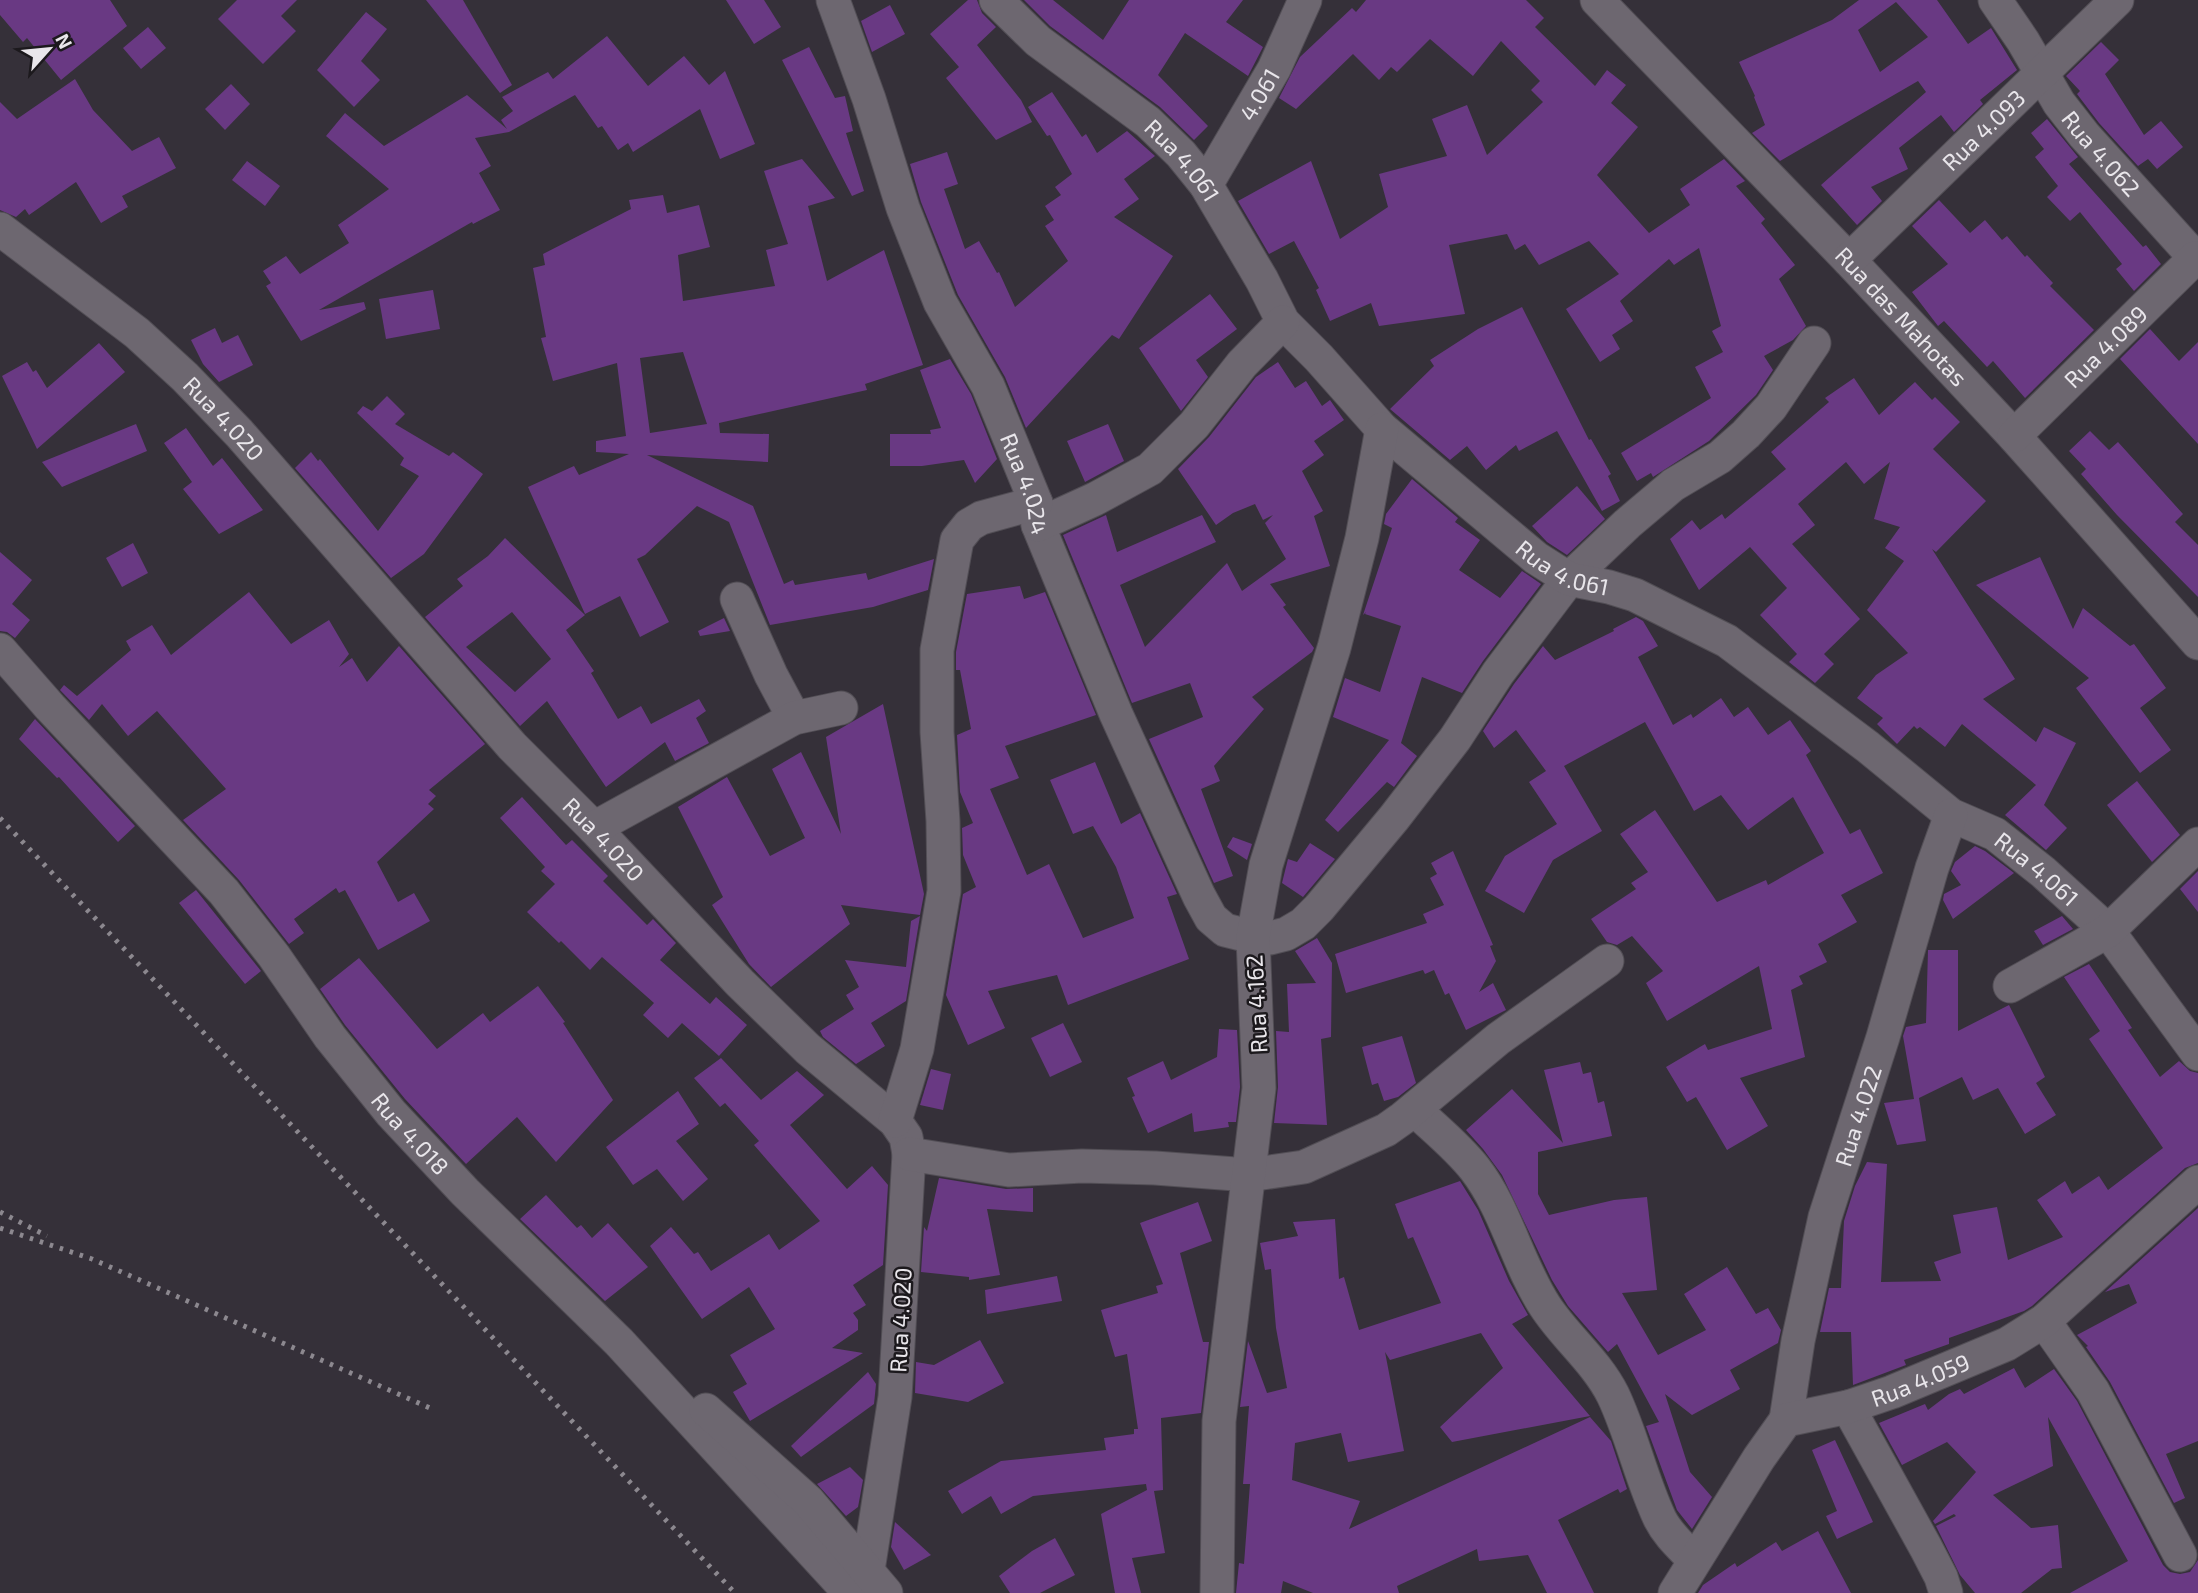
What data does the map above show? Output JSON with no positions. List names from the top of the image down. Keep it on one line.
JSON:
{"streets":{"street":["4.061","Rua 4.093","Rua 4.062","Rua 4.061","Rua das Mahotas","Rua 4.089","Rua 4.020","Rua 4.024","Rua 4.162","Rua 4.022","Rua 4.018","Rua 4.059"]},"crossings":[["4.061","Rua 4.061"],["Rua 4.093","Rua 4.062"],["Rua 4.093","Rua das Mahotas"],["Rua 4.062","Rua 4.089"],["Rua 4.061","Rua 4.162"],["Rua 4.061","Rua 4.022"],["Rua das Mahotas","Rua 4.089"],["Rua 4.020","Rua 4.018"],["Rua 4.024","Rua 4.162"],["Rua 4.022","Rua 4.059"]],"north":"top right"}
